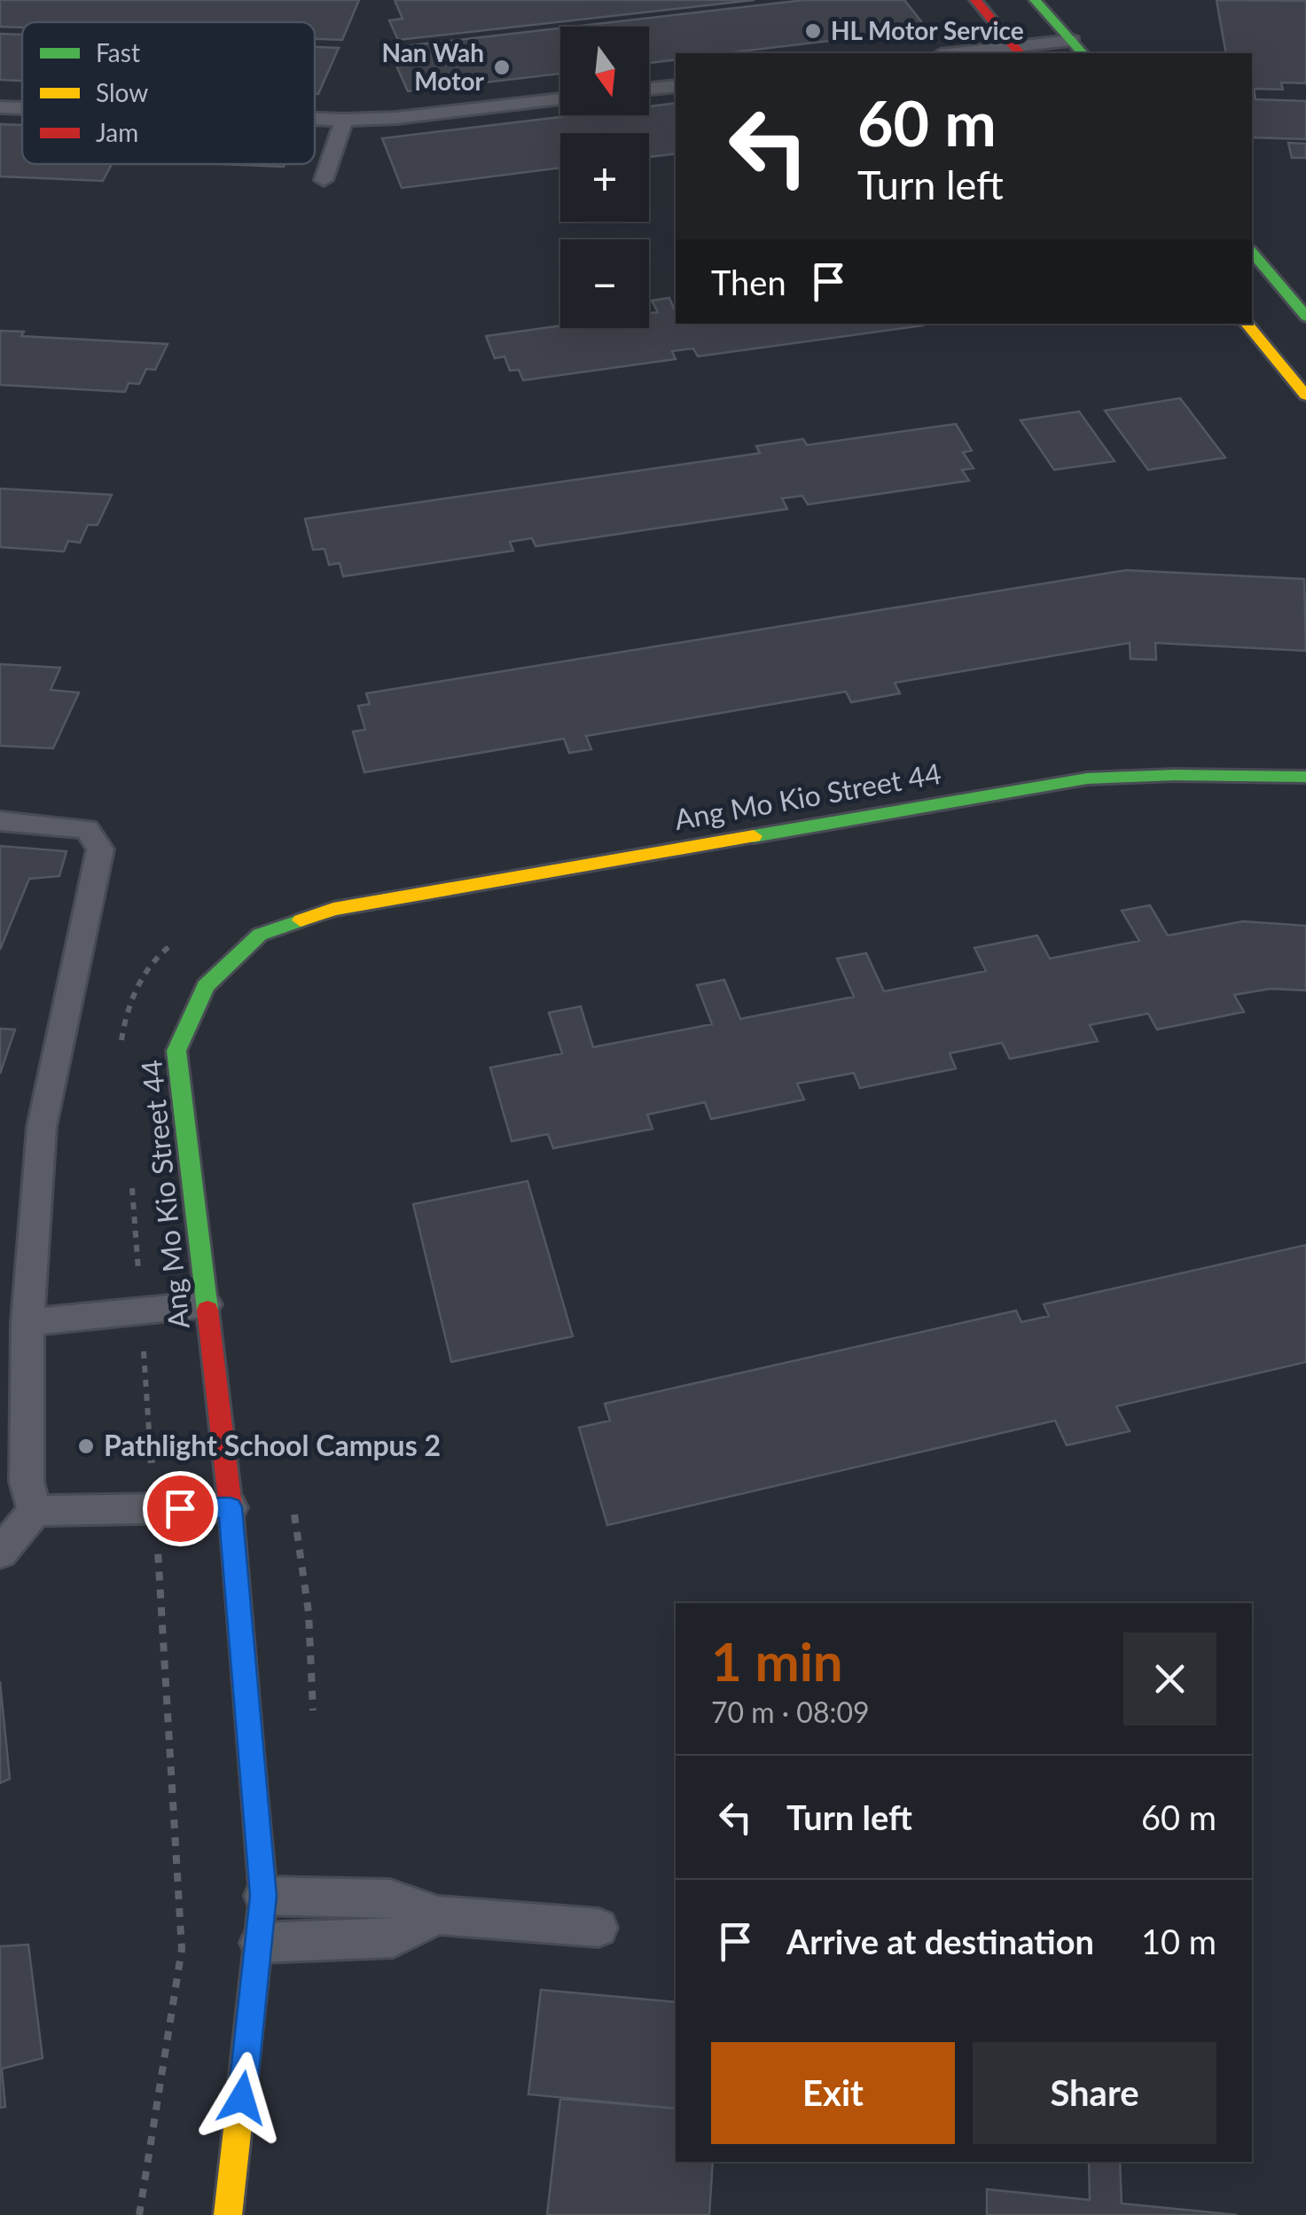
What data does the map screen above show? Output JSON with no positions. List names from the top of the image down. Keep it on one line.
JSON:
{"streets":{"street":["Ang Mo Kio Street 44"]},"places":["HL Motor Service","Nan Wah Motor","Pathlight School Campus 2"],"legend":["Fast","Slow","Jam"],"north":"bottom","page":{"map_buttons":["+","−"],"turn":["60 m","Turn left"],"then":"Then","heading":["1 min","70 m · 08:09"],"list":[{"name":"Turn left","value":"60 m"},{"name":"Arrive at destination","value":"10 m"}],"buttons":["Exit","Share"]}}
